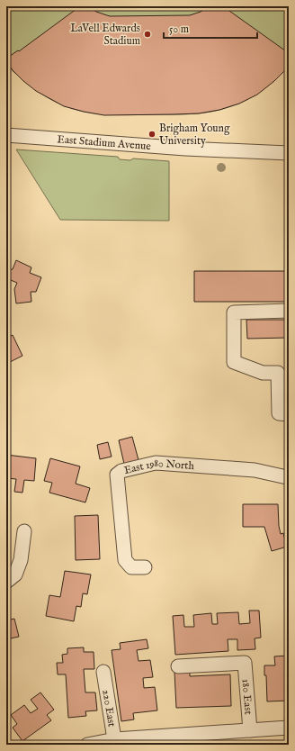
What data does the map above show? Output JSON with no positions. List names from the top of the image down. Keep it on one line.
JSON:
{"streets":{"street":["East Stadium Avenue","East 1980 North","180 East","220 East"]},"places":["LaVell Edwards Stadium","Brigham Young University"],"scale_bar":"50 m"}
